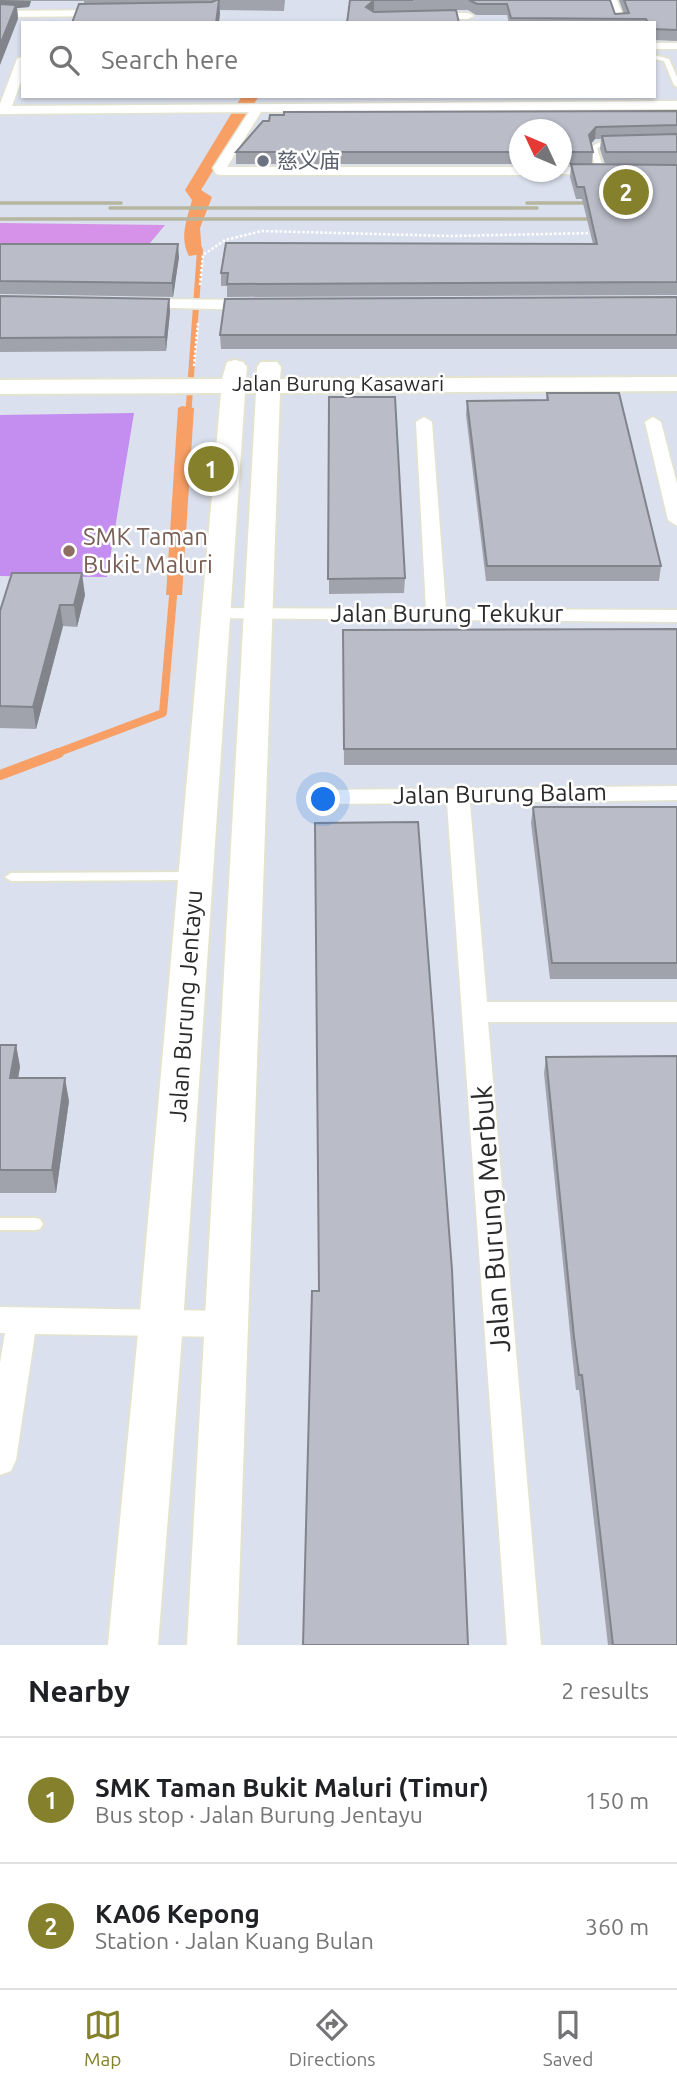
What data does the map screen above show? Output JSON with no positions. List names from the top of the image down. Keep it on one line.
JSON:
{"streets":{"street":["Jalan Burung Kasawari","Jalan Burung Tekukur","Jalan Burung Balam","Jalan Burung Jentayu","Jalan Burung Merbuk"]},"crossings":[["Jalan Burung Kasawari","Jalan Burung Jentayu"],["Jalan Burung Tekukur","Jalan Burung Jentayu"],["Jalan Burung Balam","Jalan Burung Merbuk"]],"places":["慈义庙","SMK Taman Bukit Maluri"],"north":"top left","page":{"search":"Search here","pins":["2","1"],"heading":["Nearby","2 results"],"list":[{"mark":"1","name":"SMK Taman Bukit Maluri (Timur)","note":"Bus stop · Jalan Burung Jentayu","value":"150 m"},{"mark":"2","name":"KA06 Kepong","note":"Station · Jalan Kuang Bulan","value":"360 m"}],"nav":["Map","Directions","Saved"]}}
